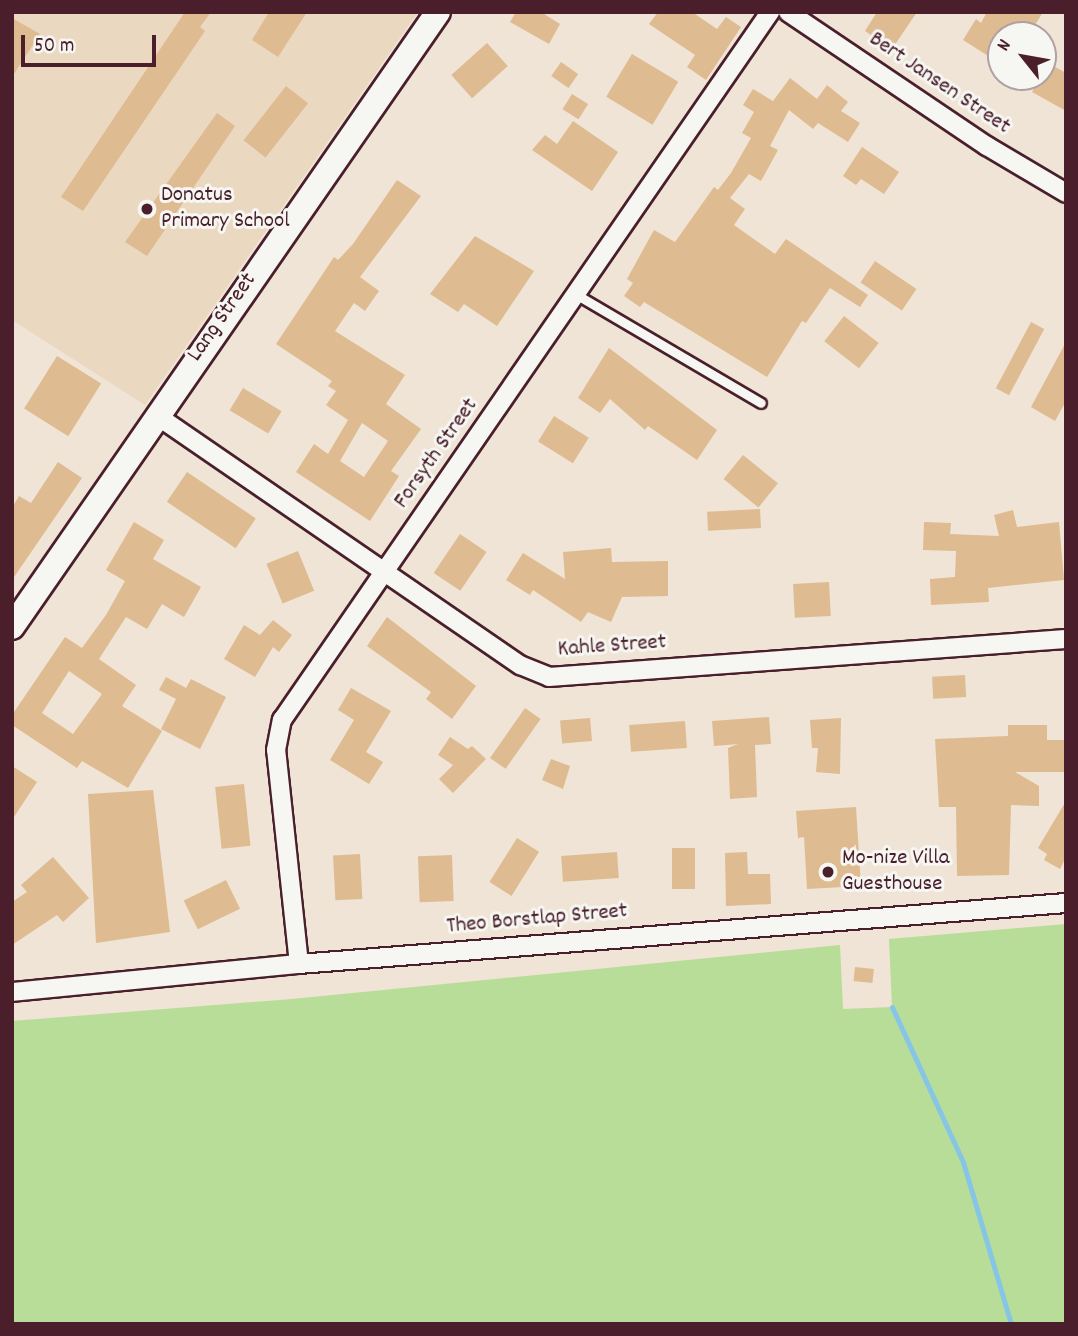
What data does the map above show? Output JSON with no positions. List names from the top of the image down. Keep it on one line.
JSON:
{"streets":{"street":["Bert Jansen Street","Lang Street","Forsyth Street","Kahle Street","Theo Borstlap Street"]},"crossings":[["Lang Street","Kahle Street"],["Forsyth Street","Kahle Street"],["Forsyth Street","Theo Borstlap Street"]],"places":["Donatus Primary School","Mo-nize Villa Guesthouse"],"scale_bar":"50 m","north":"top left"}
